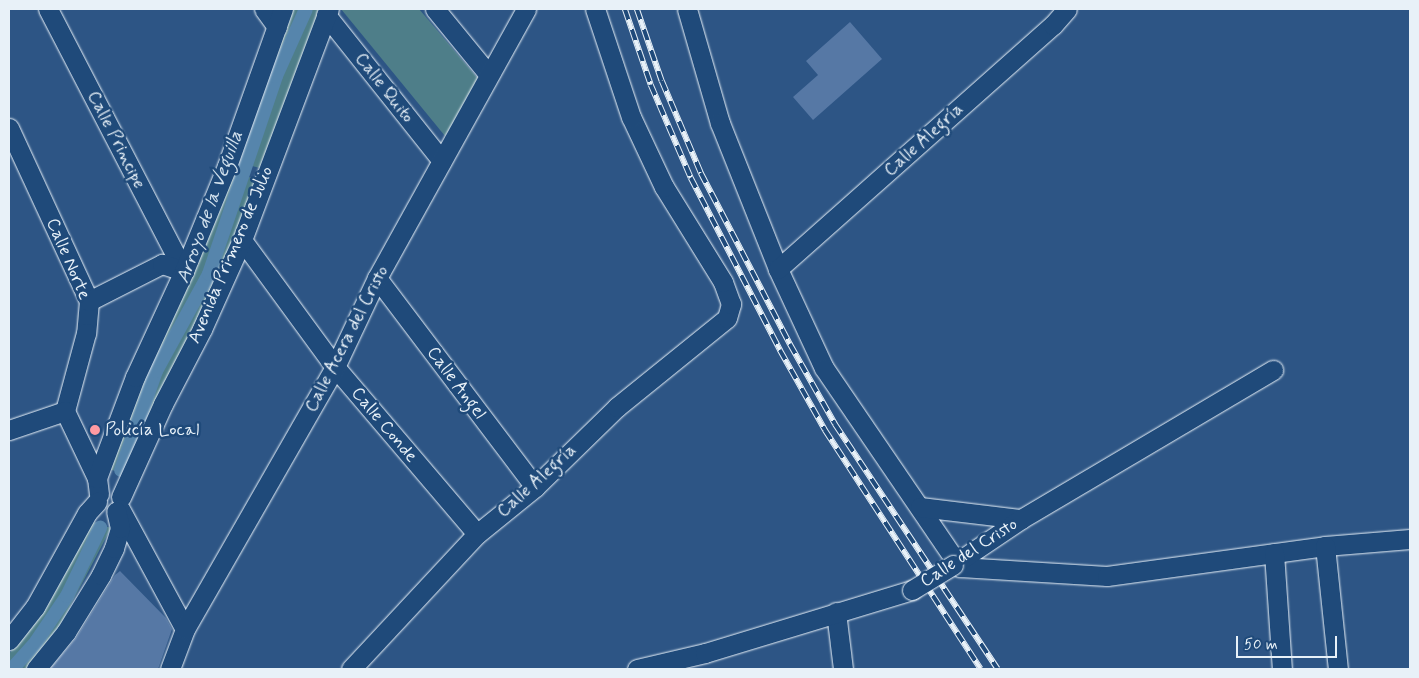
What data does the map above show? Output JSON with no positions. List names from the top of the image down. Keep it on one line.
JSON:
{"streets":{"street":["Calle Quito","Calle Principe","Calle Alegría","Avenida Primero de Julio","Calle Norte","Calle Acera del Cristo","Calle Angel","Calle Conde","Calle del Cristo"]},"crossings":[["Calle Quito","Avenida Primero de Julio"],["Calle Quito","Calle Acera del Cristo"],["Calle Alegría","Calle Angel"],["Calle Alegría","Calle Conde"],["Avenida Primero de Julio","Calle Conde"],["Calle Acera del Cristo","Calle Angel"],["Calle Acera del Cristo","Calle Conde"]],"water":["Arroyo de la Veguilla"],"places":["Policía Local"],"scale_bar":"50 m"}
